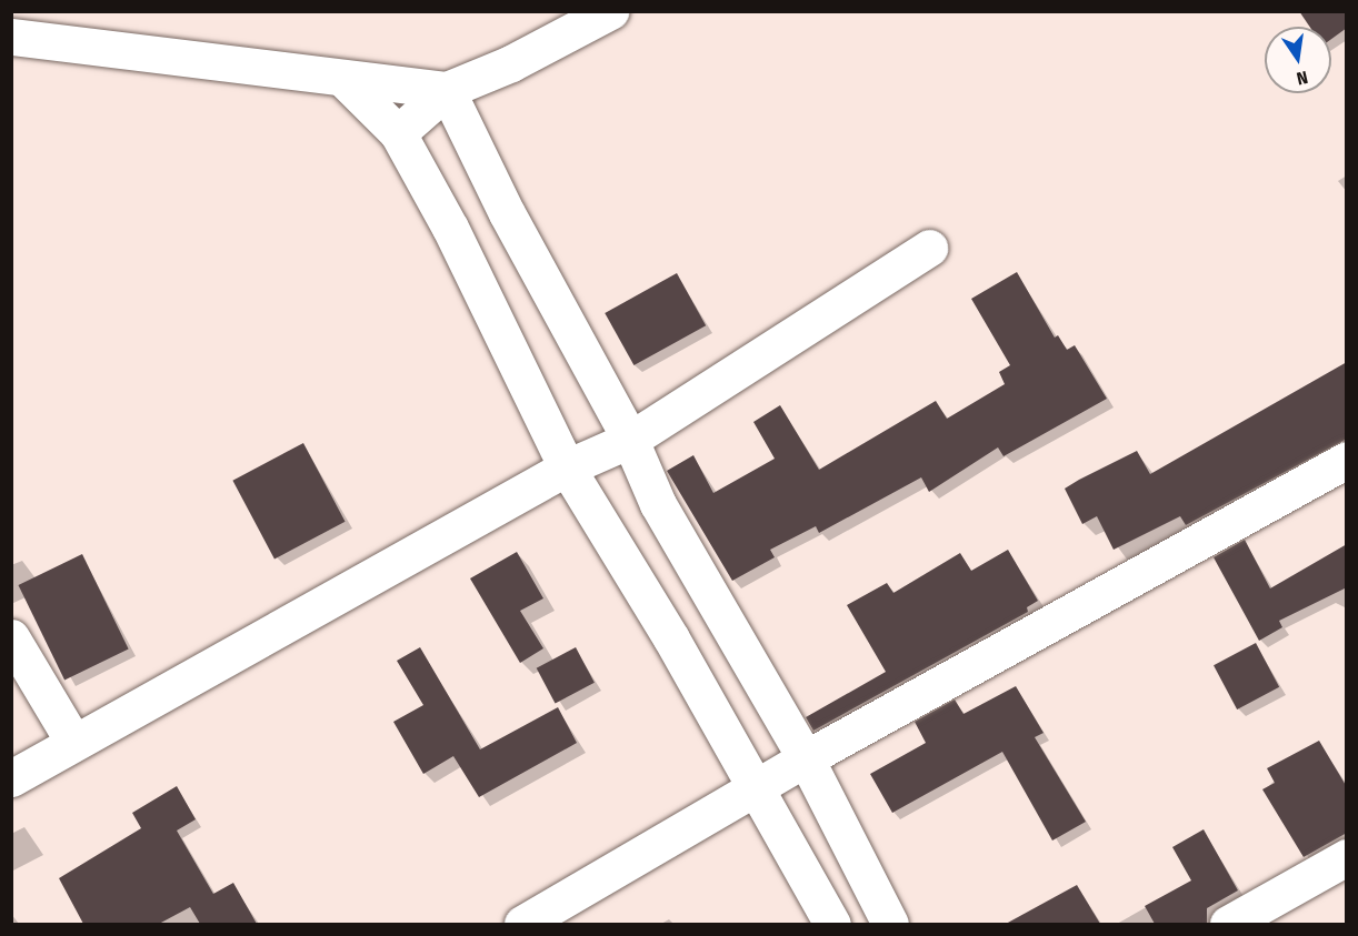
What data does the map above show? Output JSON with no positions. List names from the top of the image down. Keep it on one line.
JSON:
{"north":"bottom"}
